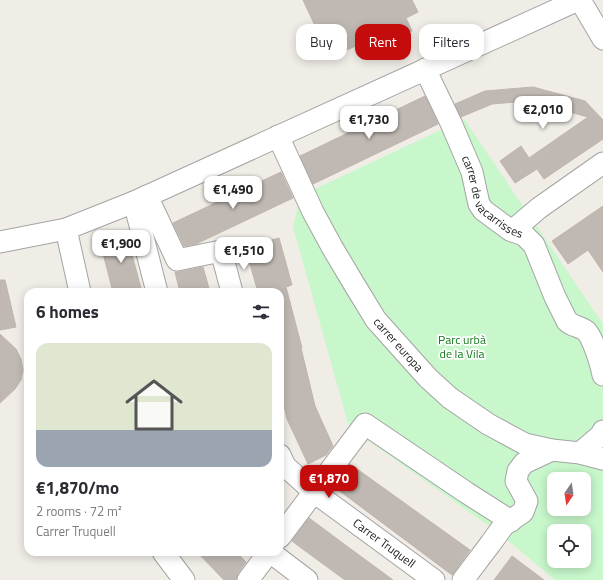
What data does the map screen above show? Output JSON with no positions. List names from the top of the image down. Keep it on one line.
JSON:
{"streets":{"street":["carrer de vacarrisses","carrer europa","Carrer Truquell"]},"parks":["Parc urbà de la Vila"],"north":"bottom","page":{"chip":["Buy","Rent","Filters"],"price":["€2,010","€1,730","€1,490","€1,900","€1,510","€1,870"],"heading":"6 homes","list":[{"name":"€1,870/mo","note":"2 rooms · 72 m² · Carrer Truquell"}]}}
